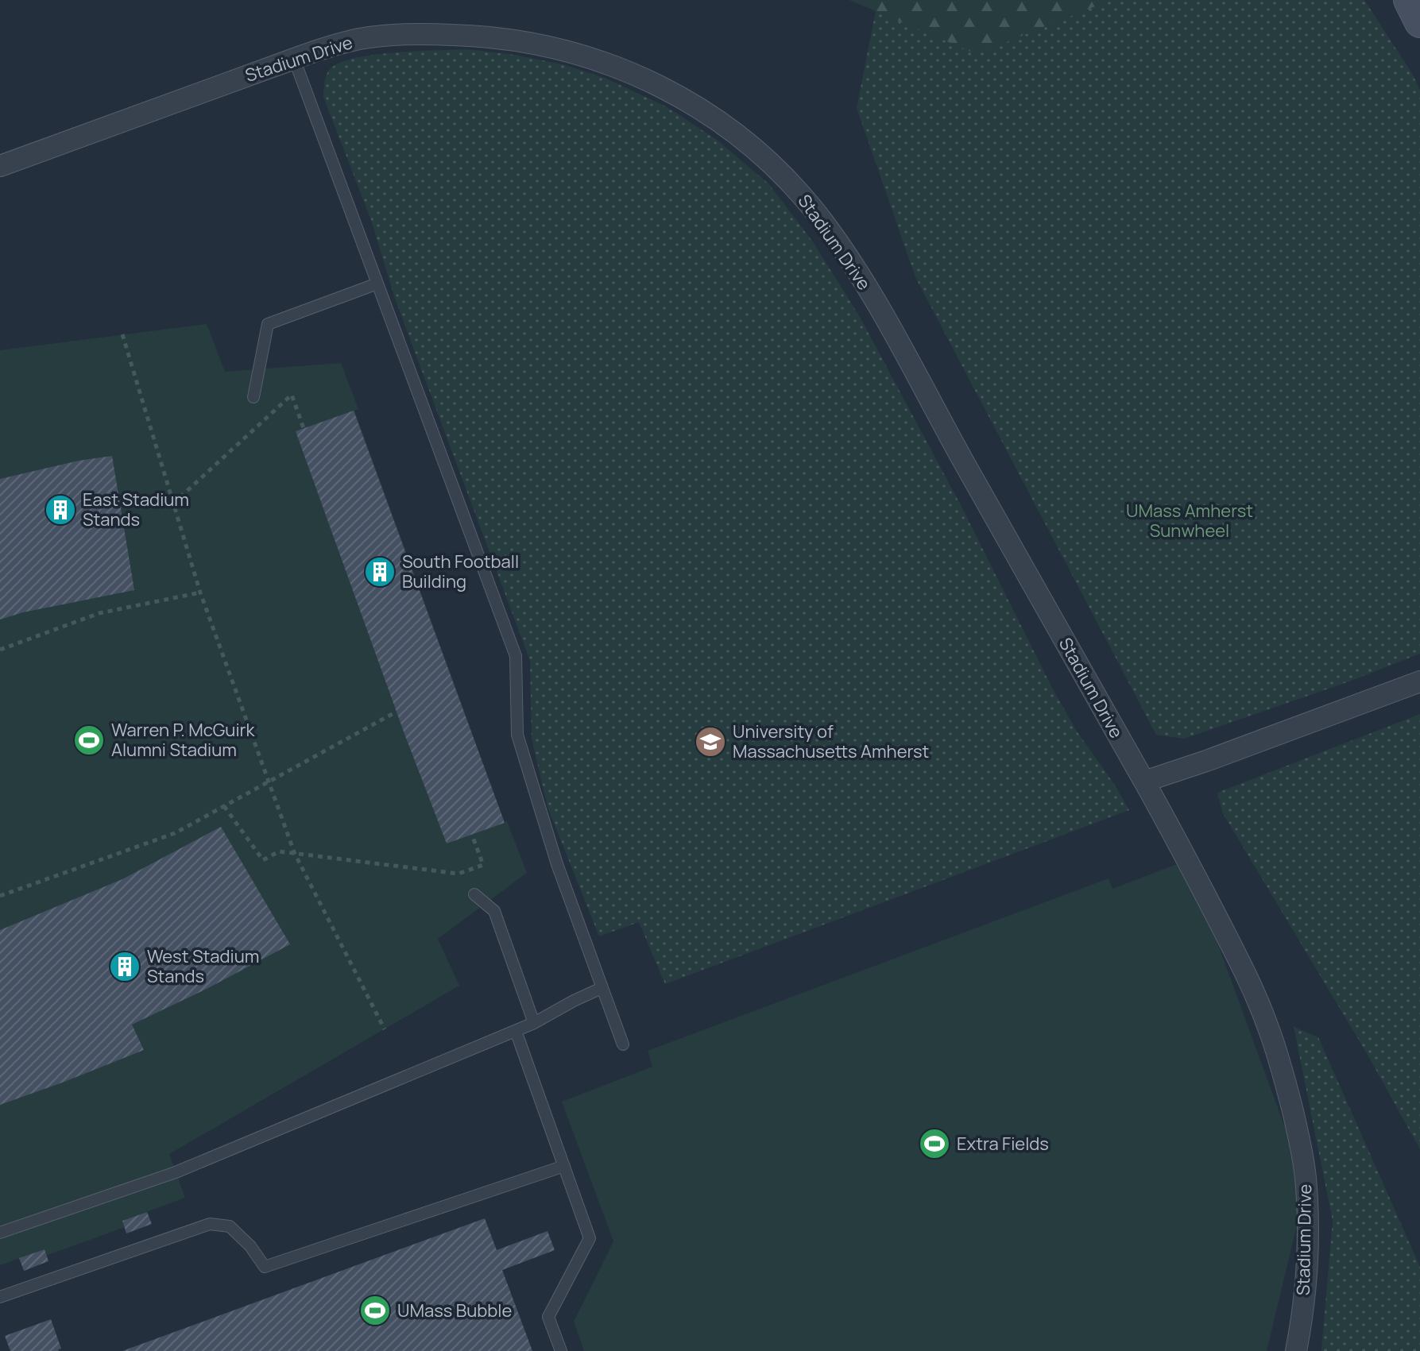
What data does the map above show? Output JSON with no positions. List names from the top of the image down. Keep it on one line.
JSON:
{"streets":{"street":["Stadium Drive"]},"parks":["UMass Amherst Sunwheel"],"places":{"building":["East Stadium Stands","South Football Building","West Stadium Stands"],"sports":["Warren P. McGuirk Alumni Stadium","Extra Fields","UMass Bubble"],"school or university":["University of Massachusetts Amherst"]}}
